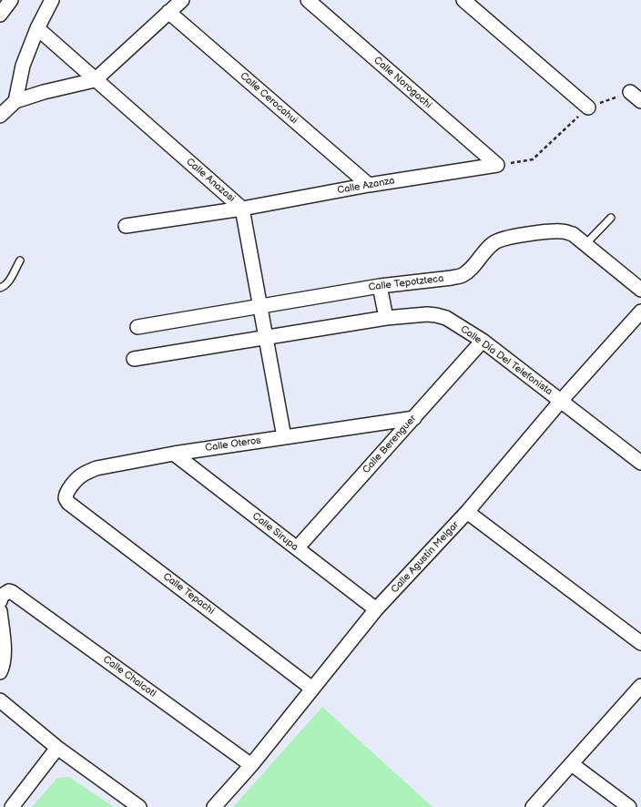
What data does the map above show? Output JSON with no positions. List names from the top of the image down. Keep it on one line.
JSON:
{"streets":{"street":["Calle Norogachi","Calle Cerocahui","Calle Anazasi","Calle Azanza","Calle Tepotzteca","Calle Día Del Telefonista","Calle Oteros","Calle Berenguer","Calle Sirupa","Calle Agustín Melgar","Calle Tepachi","Calle Chalcotl"]},"crossings":[["Calle Norogachi","Calle Azanza"],["Calle Cerocahui","Calle Azanza"],["Calle Anazasi","Calle Azanza"],["Calle Anazasi","Calle Tepotzteca"],["Calle Anazasi","Calle Día Del Telefonista"],["Calle Anazasi","Calle Oteros"],["Calle Día Del Telefonista","Calle Berenguer"],["Calle Día Del Telefonista","Calle Agustín Melgar"],["Calle Oteros","Calle Berenguer"],["Calle Oteros","Calle Sirupa"],["Calle Oteros","Calle Tepachi"],["Calle Berenguer","Calle Sirupa"],["Calle Sirupa","Calle Agustín Melgar"],["Calle Agustín Melgar","Calle Tepachi"],["Calle Agustín Melgar","Calle Chalcotl"]]}
